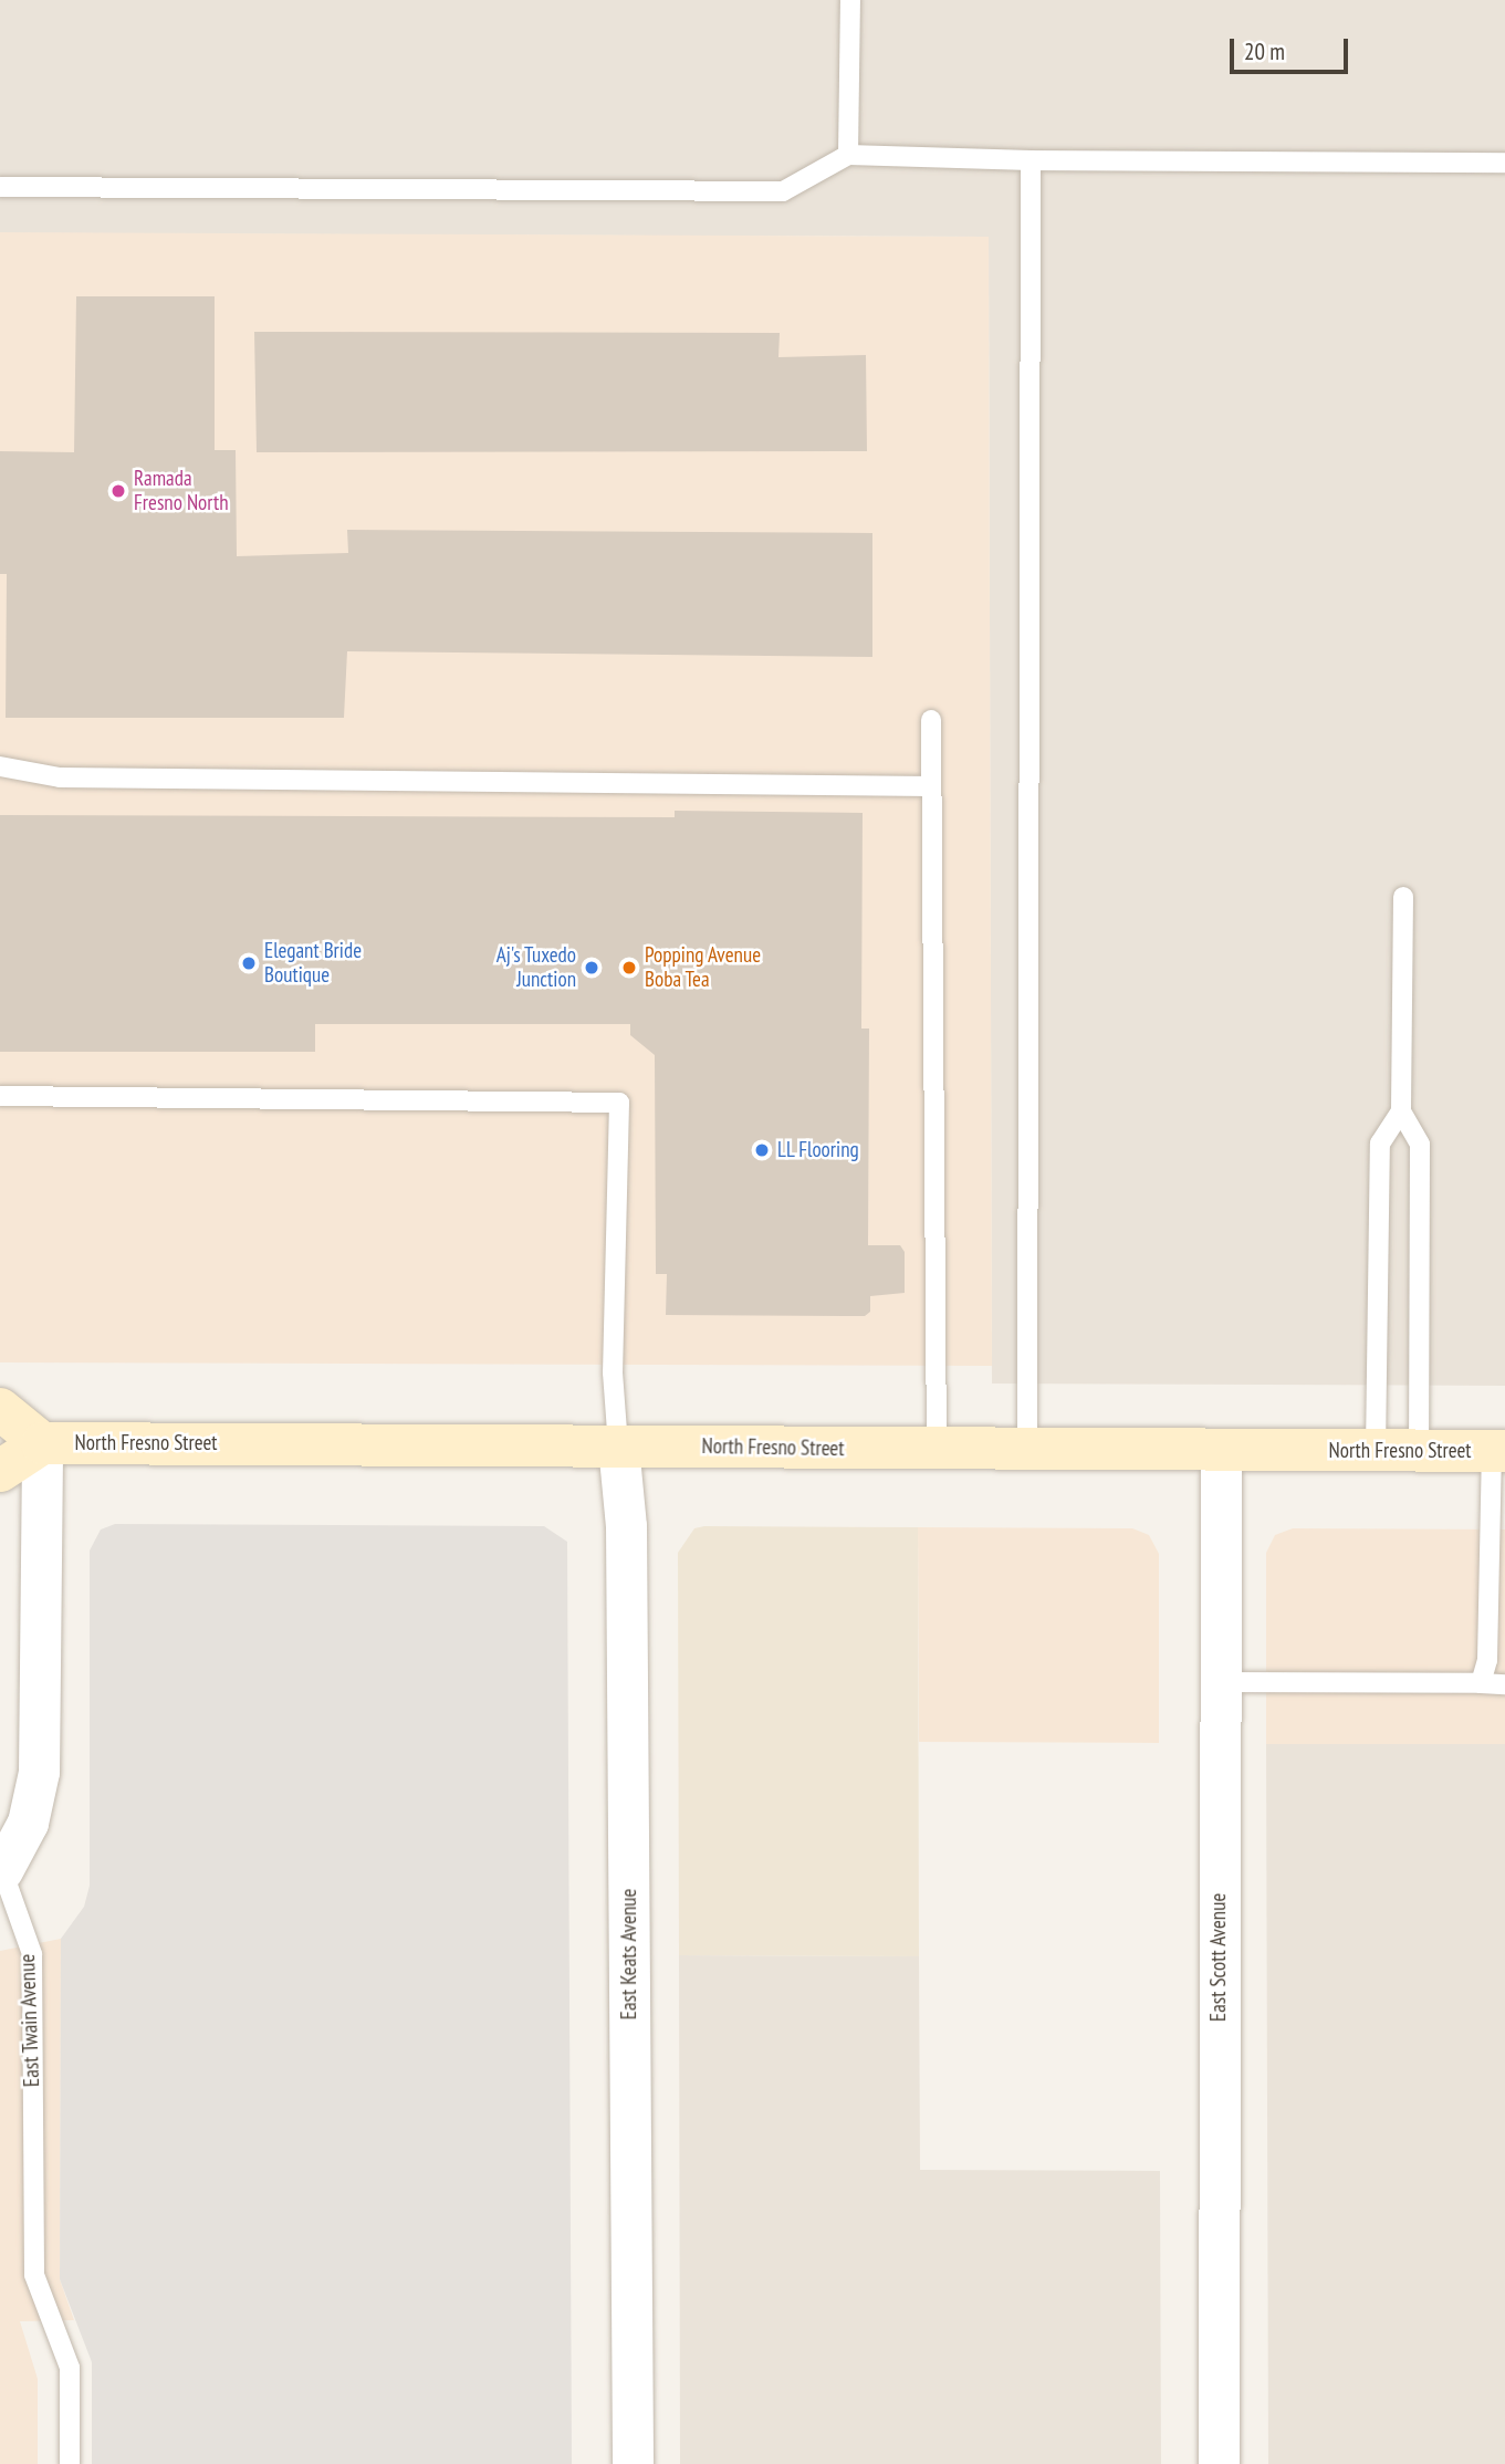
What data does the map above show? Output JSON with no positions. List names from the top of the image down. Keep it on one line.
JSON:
{"streets":{"main road":["North Fresno Street"],"street":["East Keats Avenue","East Scott Avenue","East Twain Avenue"]},"crossings":[["North Fresno Street","East Keats Avenue"],["North Fresno Street","East Scott Avenue"],["North Fresno Street","East Twain Avenue"]],"places":["Ramada Fresno North","Elegant Bride Boutique","Aj's Tuxedo Junction","Popping Avenue Boba Tea","LL Flooring"],"scale_bar":"20 m"}
